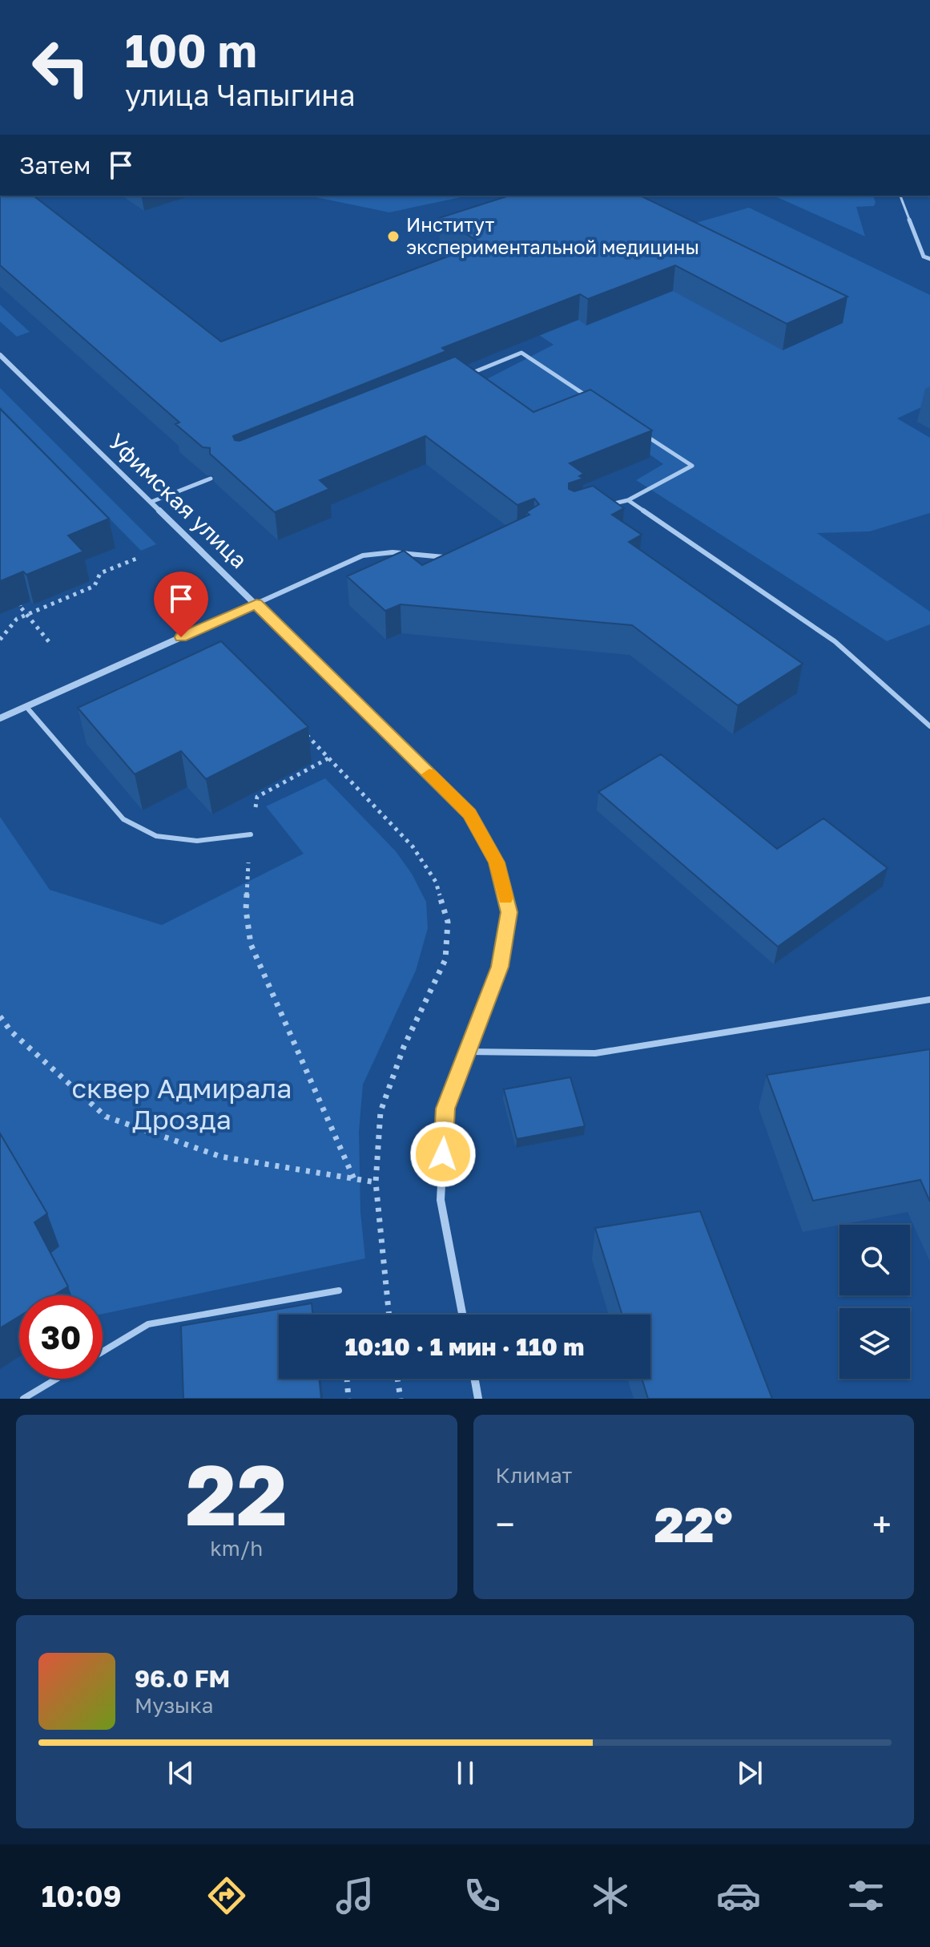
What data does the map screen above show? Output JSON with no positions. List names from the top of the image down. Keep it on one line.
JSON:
{"streets":{"street":["Уфимская улица"]},"parks":["сквер Адмирала Дрозда"],"places":["Институт экспериментальной медицины"],"page":{"turn":["100 m","улица Чапыгина"],"then":"Затем","limit":"30","trip":"10:10 · 1 мин · 110 m","tile":[["22","km/h"],"Климат"],"heat":["−","22°","+"],"song":["96.0 FM","Музыка"],"tabs":"10:09"}}
